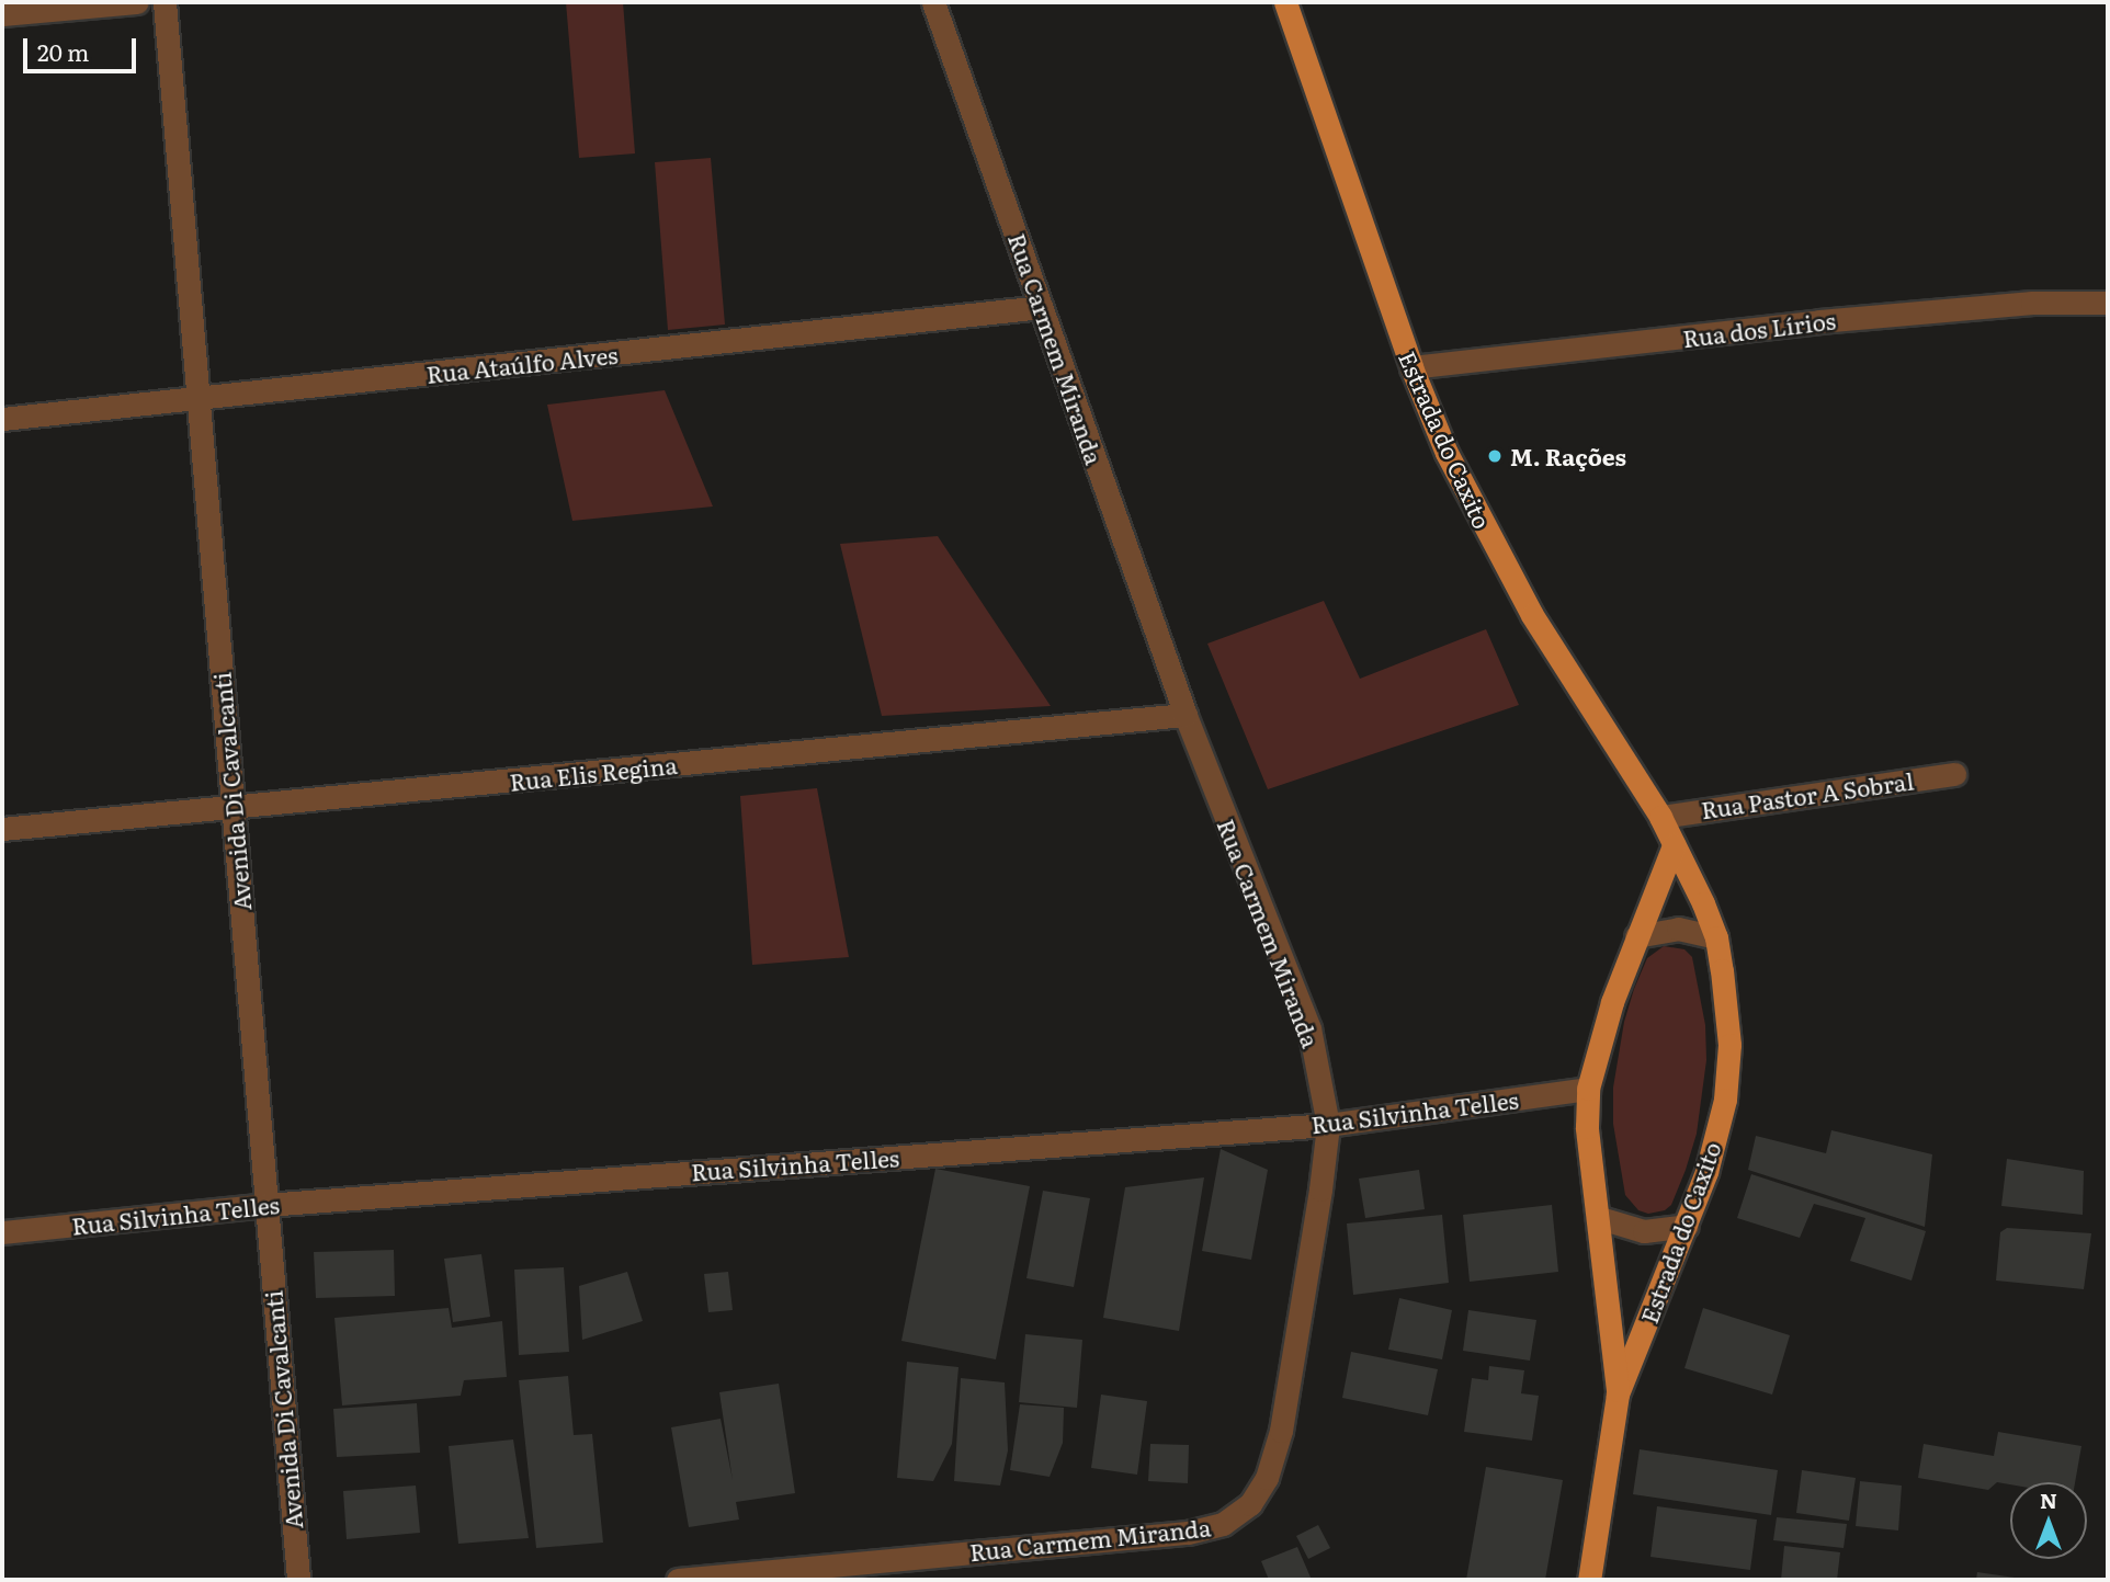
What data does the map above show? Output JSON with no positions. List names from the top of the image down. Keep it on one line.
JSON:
{"streets":{"main road":["Estrada do Caxito"],"street":["Rua dos Lírios","Rua Carmem Miranda","Rua Ataúlfo Alves","Rua Elis Regina","Avenida Di Cavalcanti","Rua Pastor A Sobral","Rua Silvinha Telles"]},"crossings":[["Rua dos Lírios","Estrada do Caxito"],["Rua Carmem Miranda","Rua Ataúlfo Alves"],["Rua Carmem Miranda","Rua Elis Regina"],["Rua Carmem Miranda","Rua Silvinha Telles"],["Rua Ataúlfo Alves","Avenida Di Cavalcanti"],["Estrada do Caxito","Rua Pastor A Sobral"],["Estrada do Caxito","Rua Silvinha Telles"],["Rua Elis Regina","Avenida Di Cavalcanti"],["Avenida Di Cavalcanti","Rua Silvinha Telles"]],"places":["M. Rações"],"scale_bar":"20 m","north":"top"}
